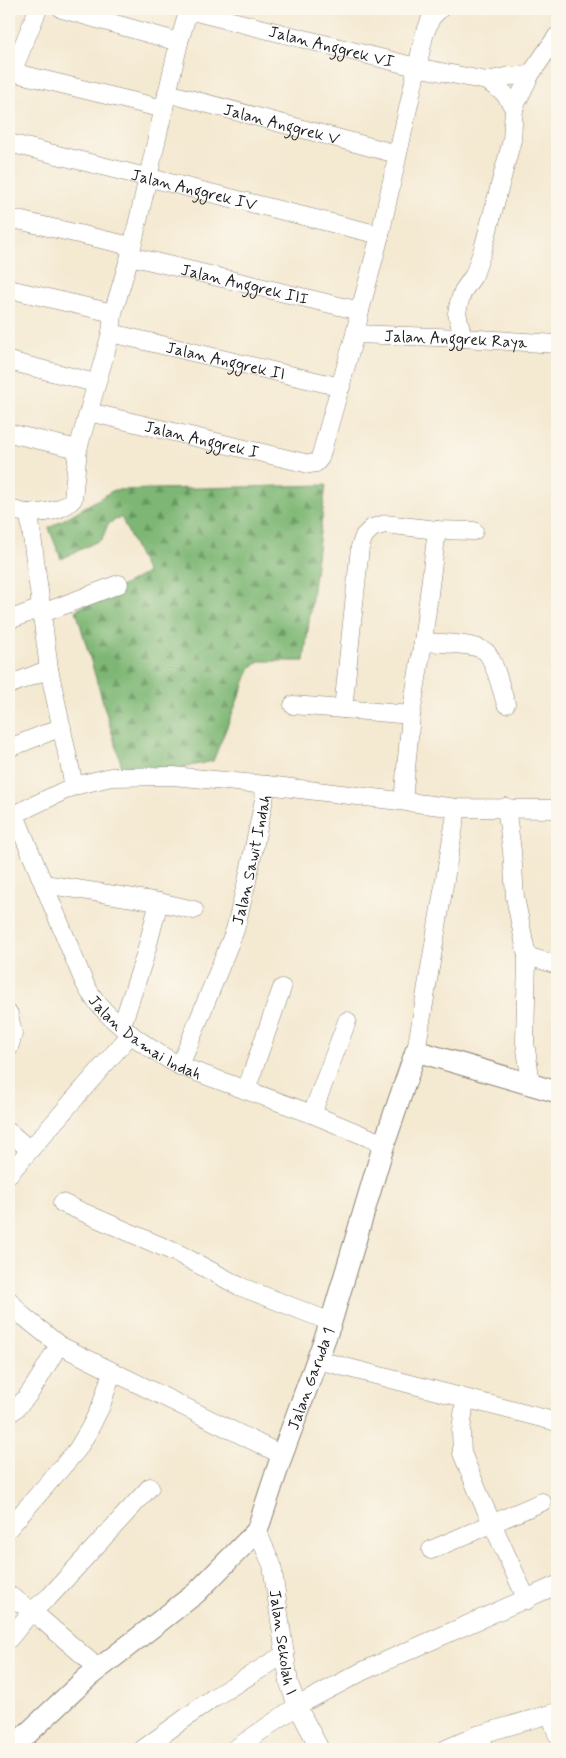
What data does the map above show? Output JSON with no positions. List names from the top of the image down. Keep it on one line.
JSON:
{"streets":{"street":["Jalan Anggrek VI","Jalan Anggrek V","Jalan Anggrek IV","Jalan Anggrek III","Jalan Anggrek Raya","Jalan Anggrek II","Jalan Anggrek I","Jalan Sawit Indah","Jalan Damai Indah","Jalan Garuda 1","Jalan Sekolah I"]},"crossings":[["Jalan Anggrek II","Jalan Anggrek I"],["Jalan Sawit Indah","Jalan Damai Indah"],["Jalan Damai Indah","Jalan Garuda 1"],["Jalan Garuda 1","Jalan Sekolah I"]]}
